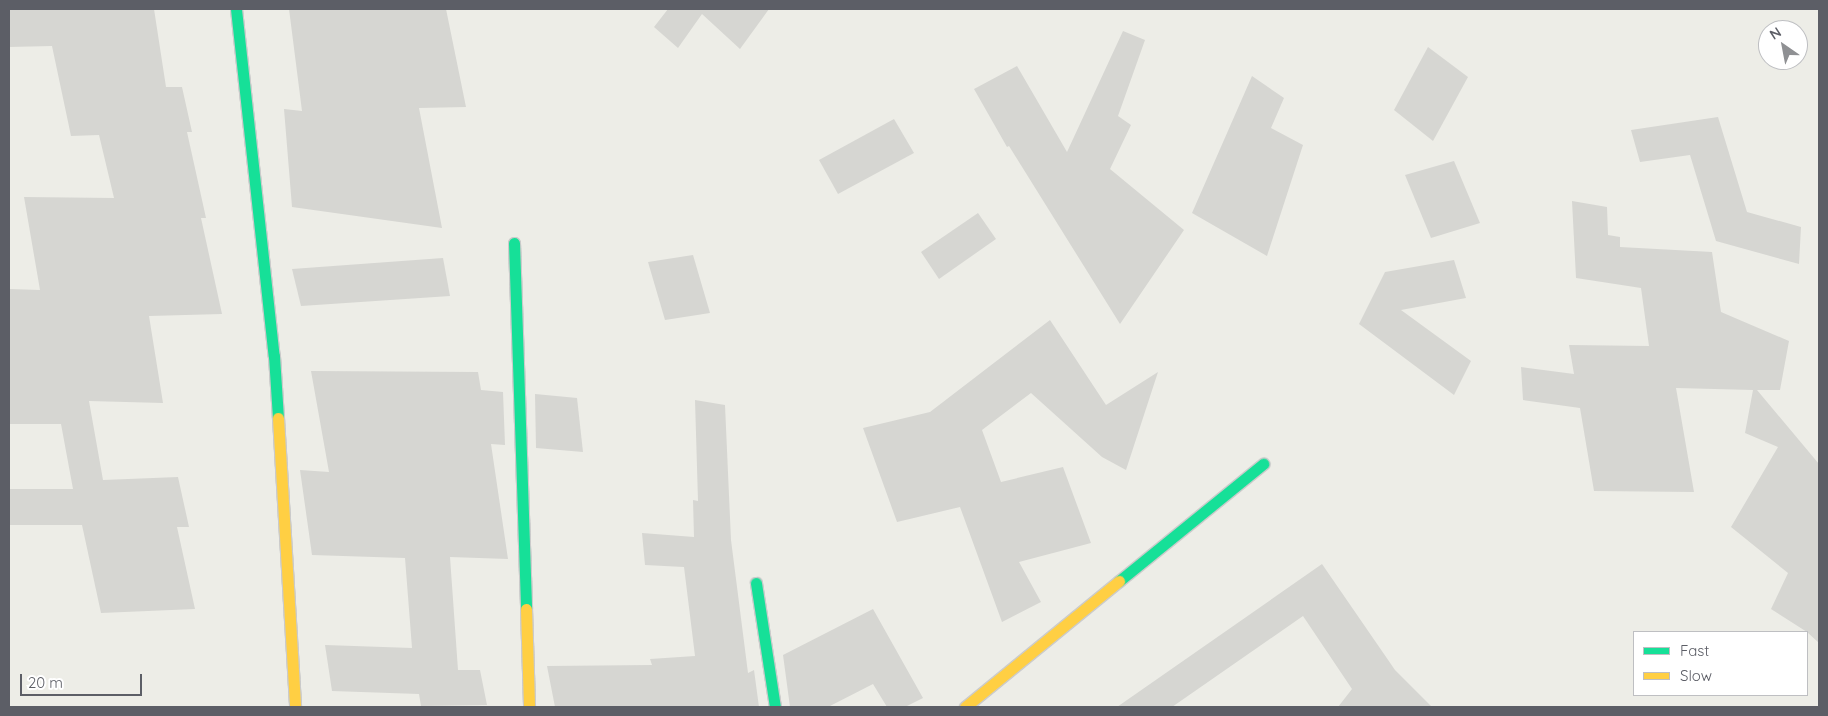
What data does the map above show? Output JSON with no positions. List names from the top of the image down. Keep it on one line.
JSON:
{"legend":["Fast","Slow"],"scale_bar":"20 m","north":"top left"}
